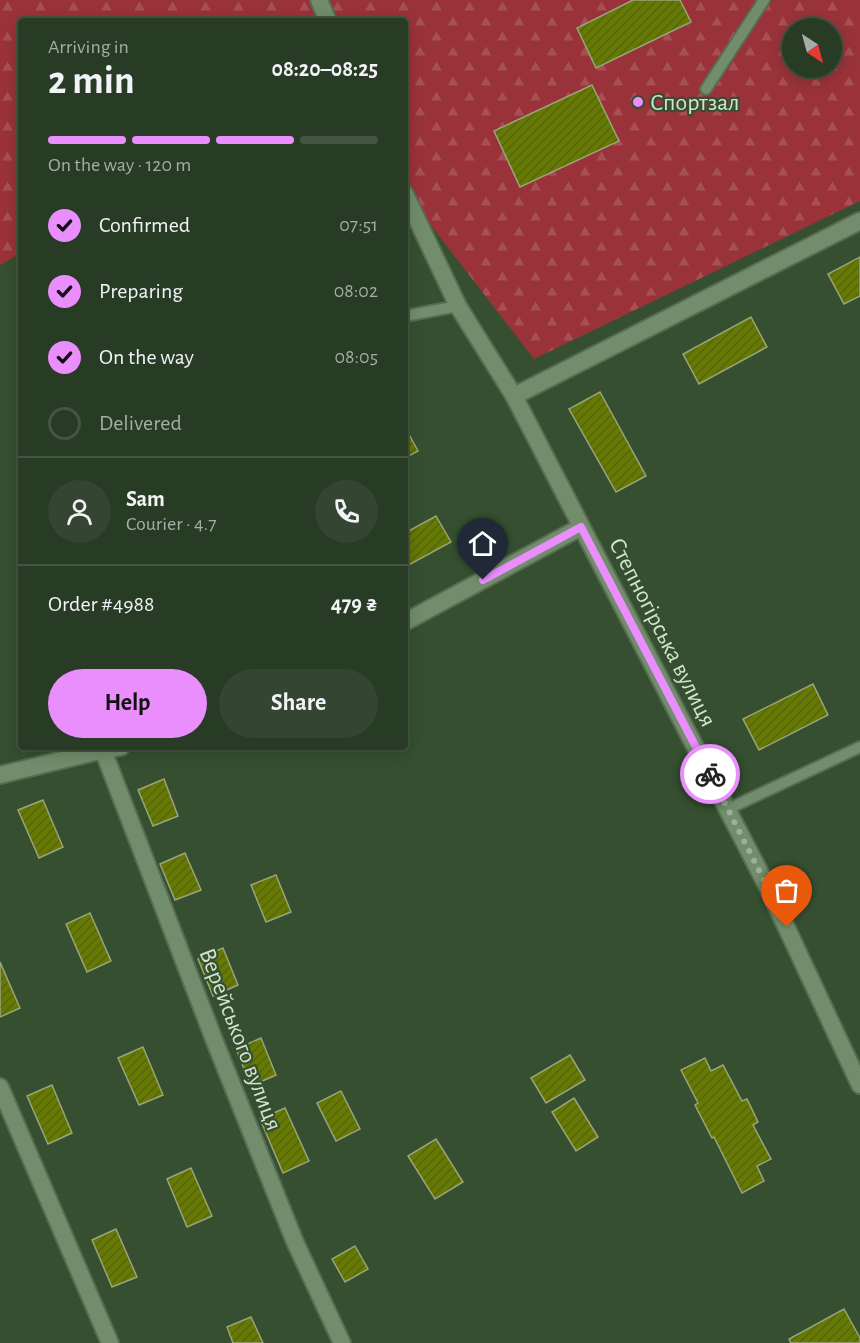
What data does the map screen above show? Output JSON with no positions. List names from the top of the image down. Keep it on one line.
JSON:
{"streets":{"street":["Степногірська вулиця","Верейського вулиця"]},"places":["Спортзал"],"north":"bottom right","page":{"heading":["2 min","Arriving in","08:20–08:25"],"panel":["Sam","Courier · 4.7","Order #4988","479 ₴"],"bar":"On the way · 120 m","list":[["Confirmed","07:51"],["Preparing","08:02"],["On the way","08:05"],"Delivered"],"buttons":["Help","Share"]}}
